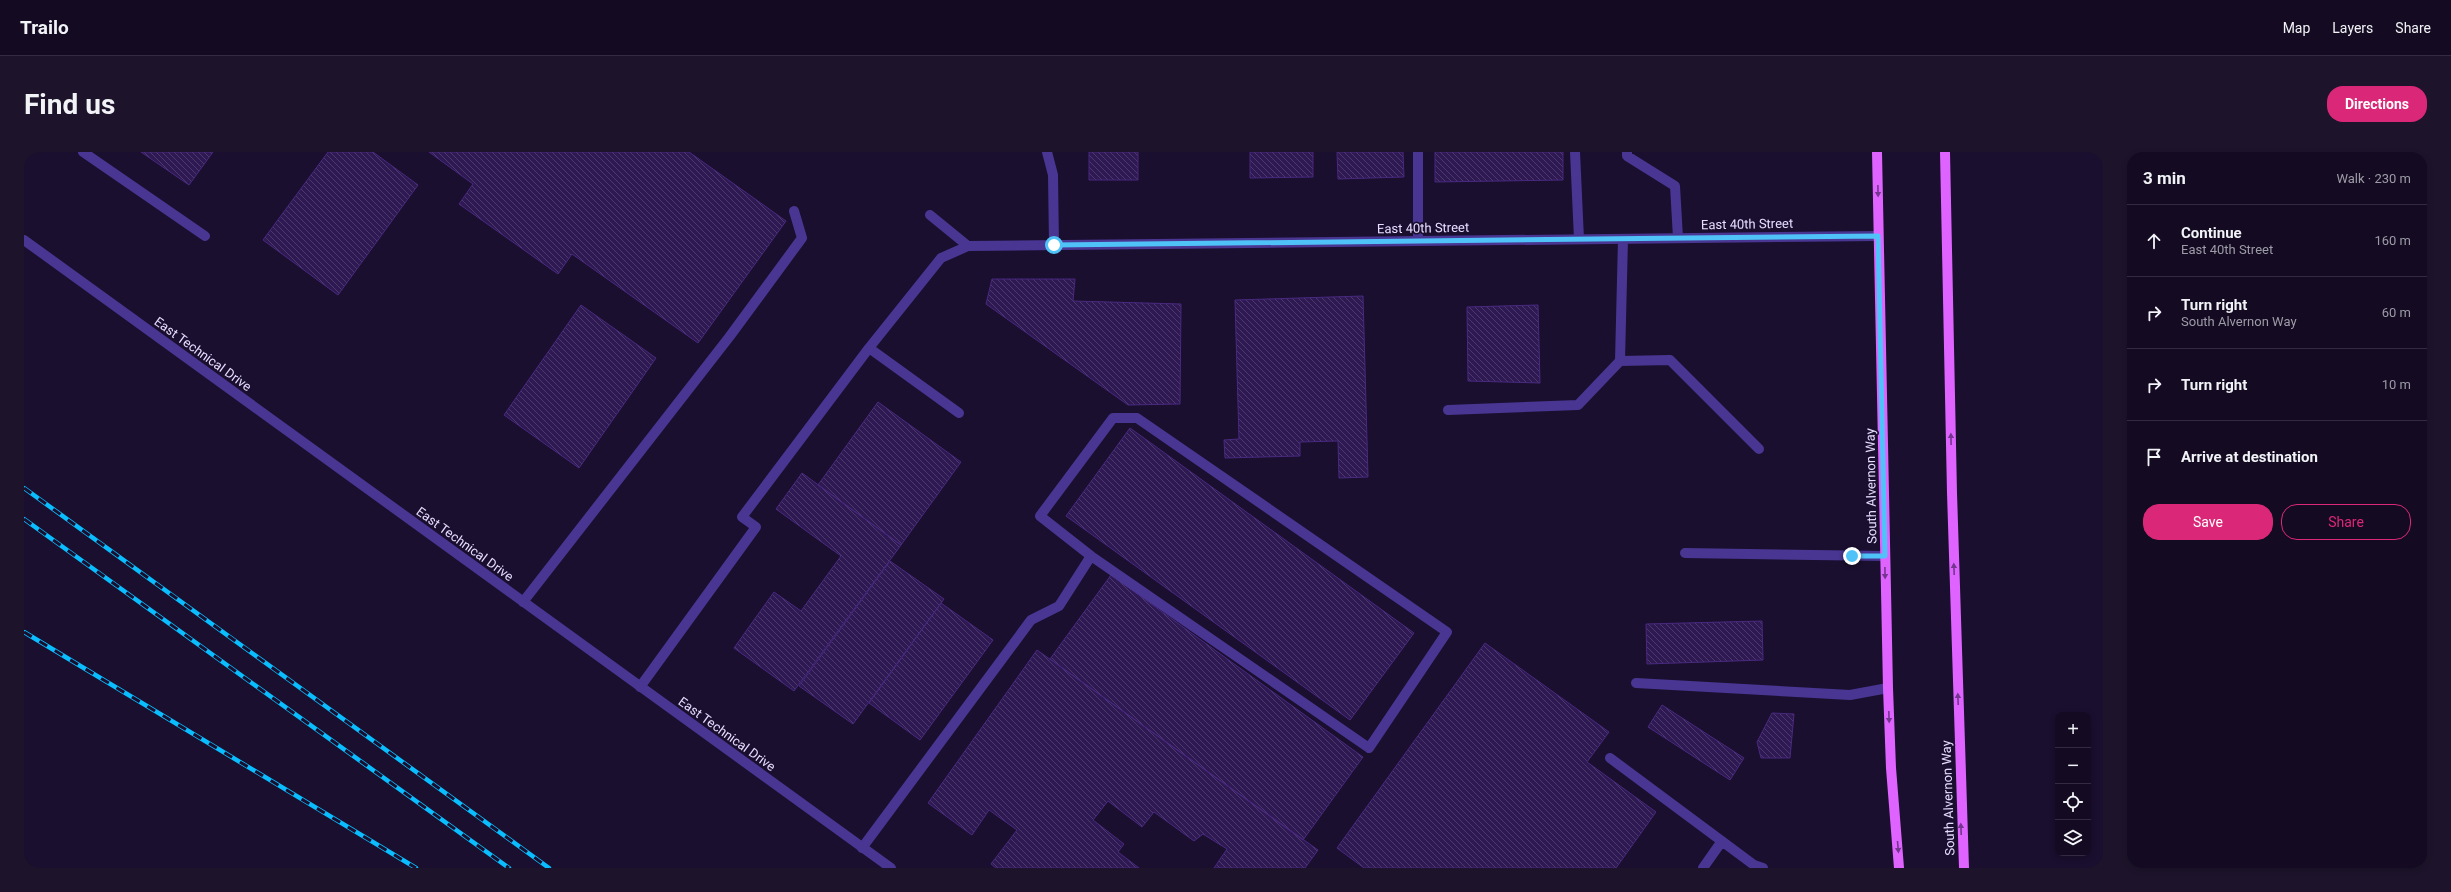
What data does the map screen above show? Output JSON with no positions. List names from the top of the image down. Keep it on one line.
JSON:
{"streets":{"main road":["South Alvernon Way"],"street":["East 40th Street","East Technical Drive"]},"crossings":[["East 40th Street","South Alvernon Way"]],"page":{"header":"Trailo","nav":["Map","Layers","Share"],"buttons":["Directions",["Save","Share"]],"title":"Find us","heading":["3 min","Walk · 230 m"],"list":[["Continue","East 40th Street","160 m"],["Turn right","South Alvernon Way","60 m"],["Turn right","10 m"],"Arrive at destination"],"map_buttons":["+","−"]}}
